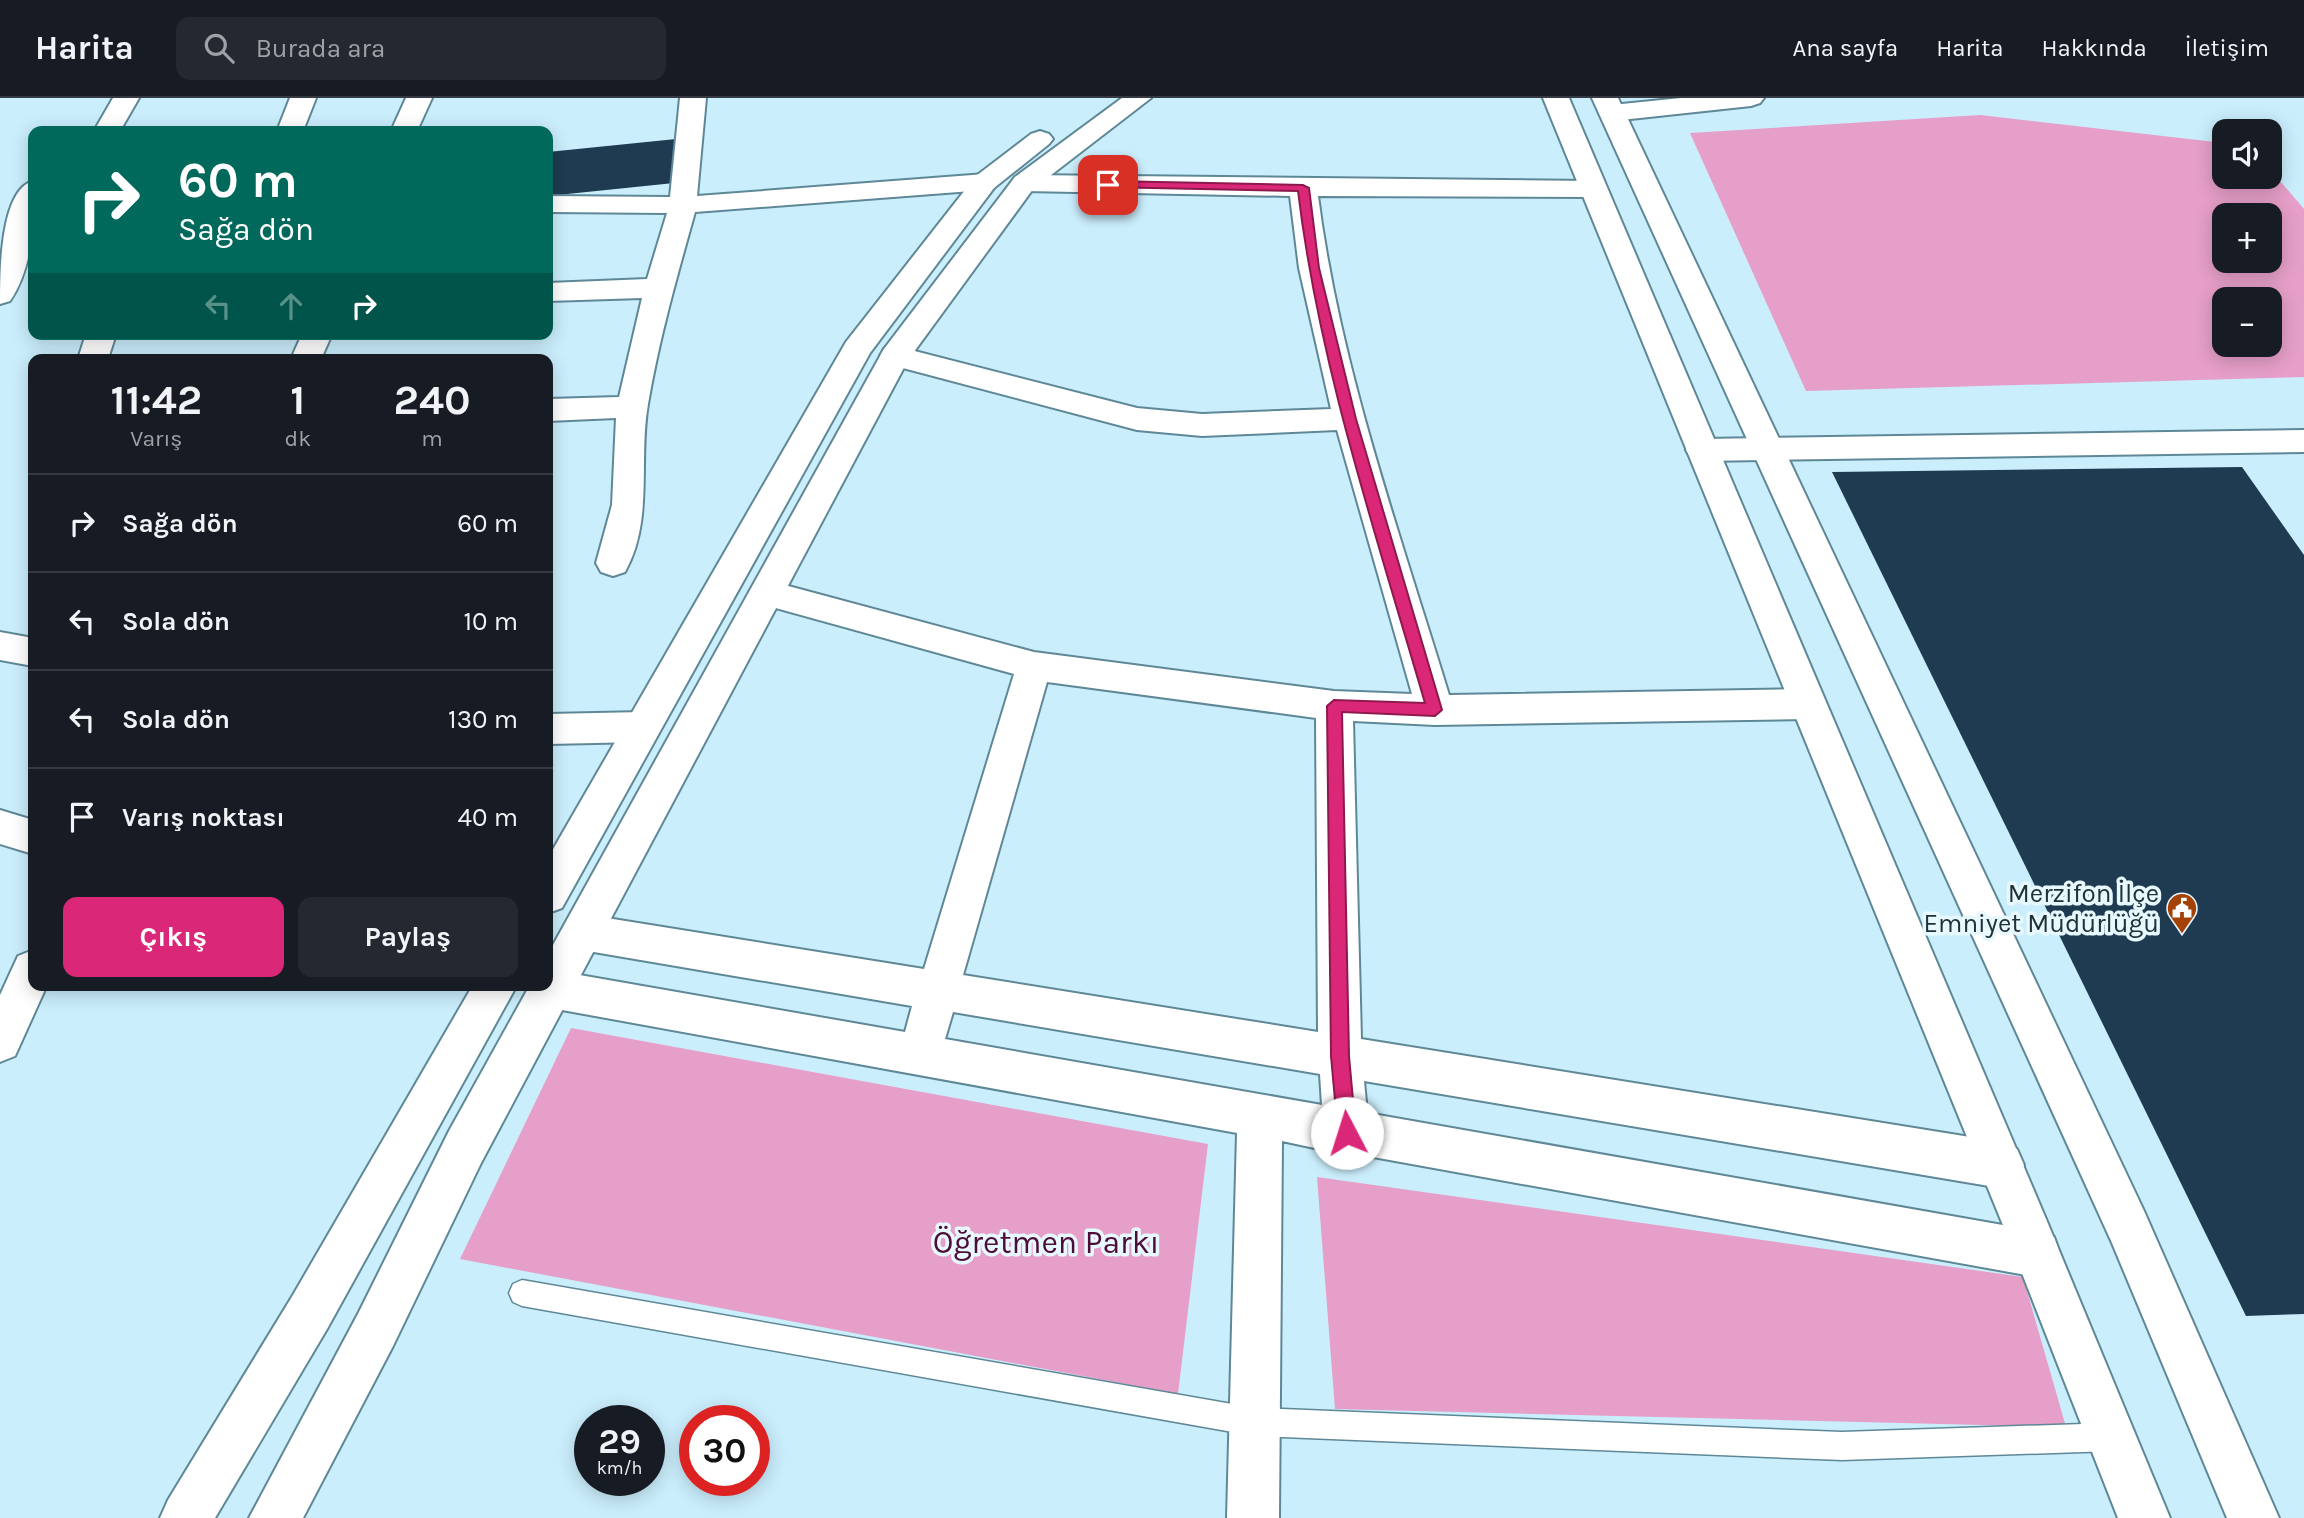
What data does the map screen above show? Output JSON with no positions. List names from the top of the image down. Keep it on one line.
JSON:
{"parks":["Öğretmen Parkı"],"places":{"public building":["Merzifon İlçe Emniyet Müdürlüğü"]},"page":{"header":"Harita","search":"Burada ara","nav":["Ana sayfa","Harita","Hakkında","İletişim"],"map_buttons":["+","−"],"turn":["60 m","Sağa dön"],"eta":["11:42","Varış","1","dk","240","m"],"list":[{"name":"Sağa dön","value":"60 m"},{"name":"Sola dön","value":"10 m"},{"name":"Sola dön","value":"130 m"},{"name":"Varış noktası","value":"40 m"}],"buttons":["Çıkış","Paylaş"],"speed":"29 km/h","limit":"30"}}
